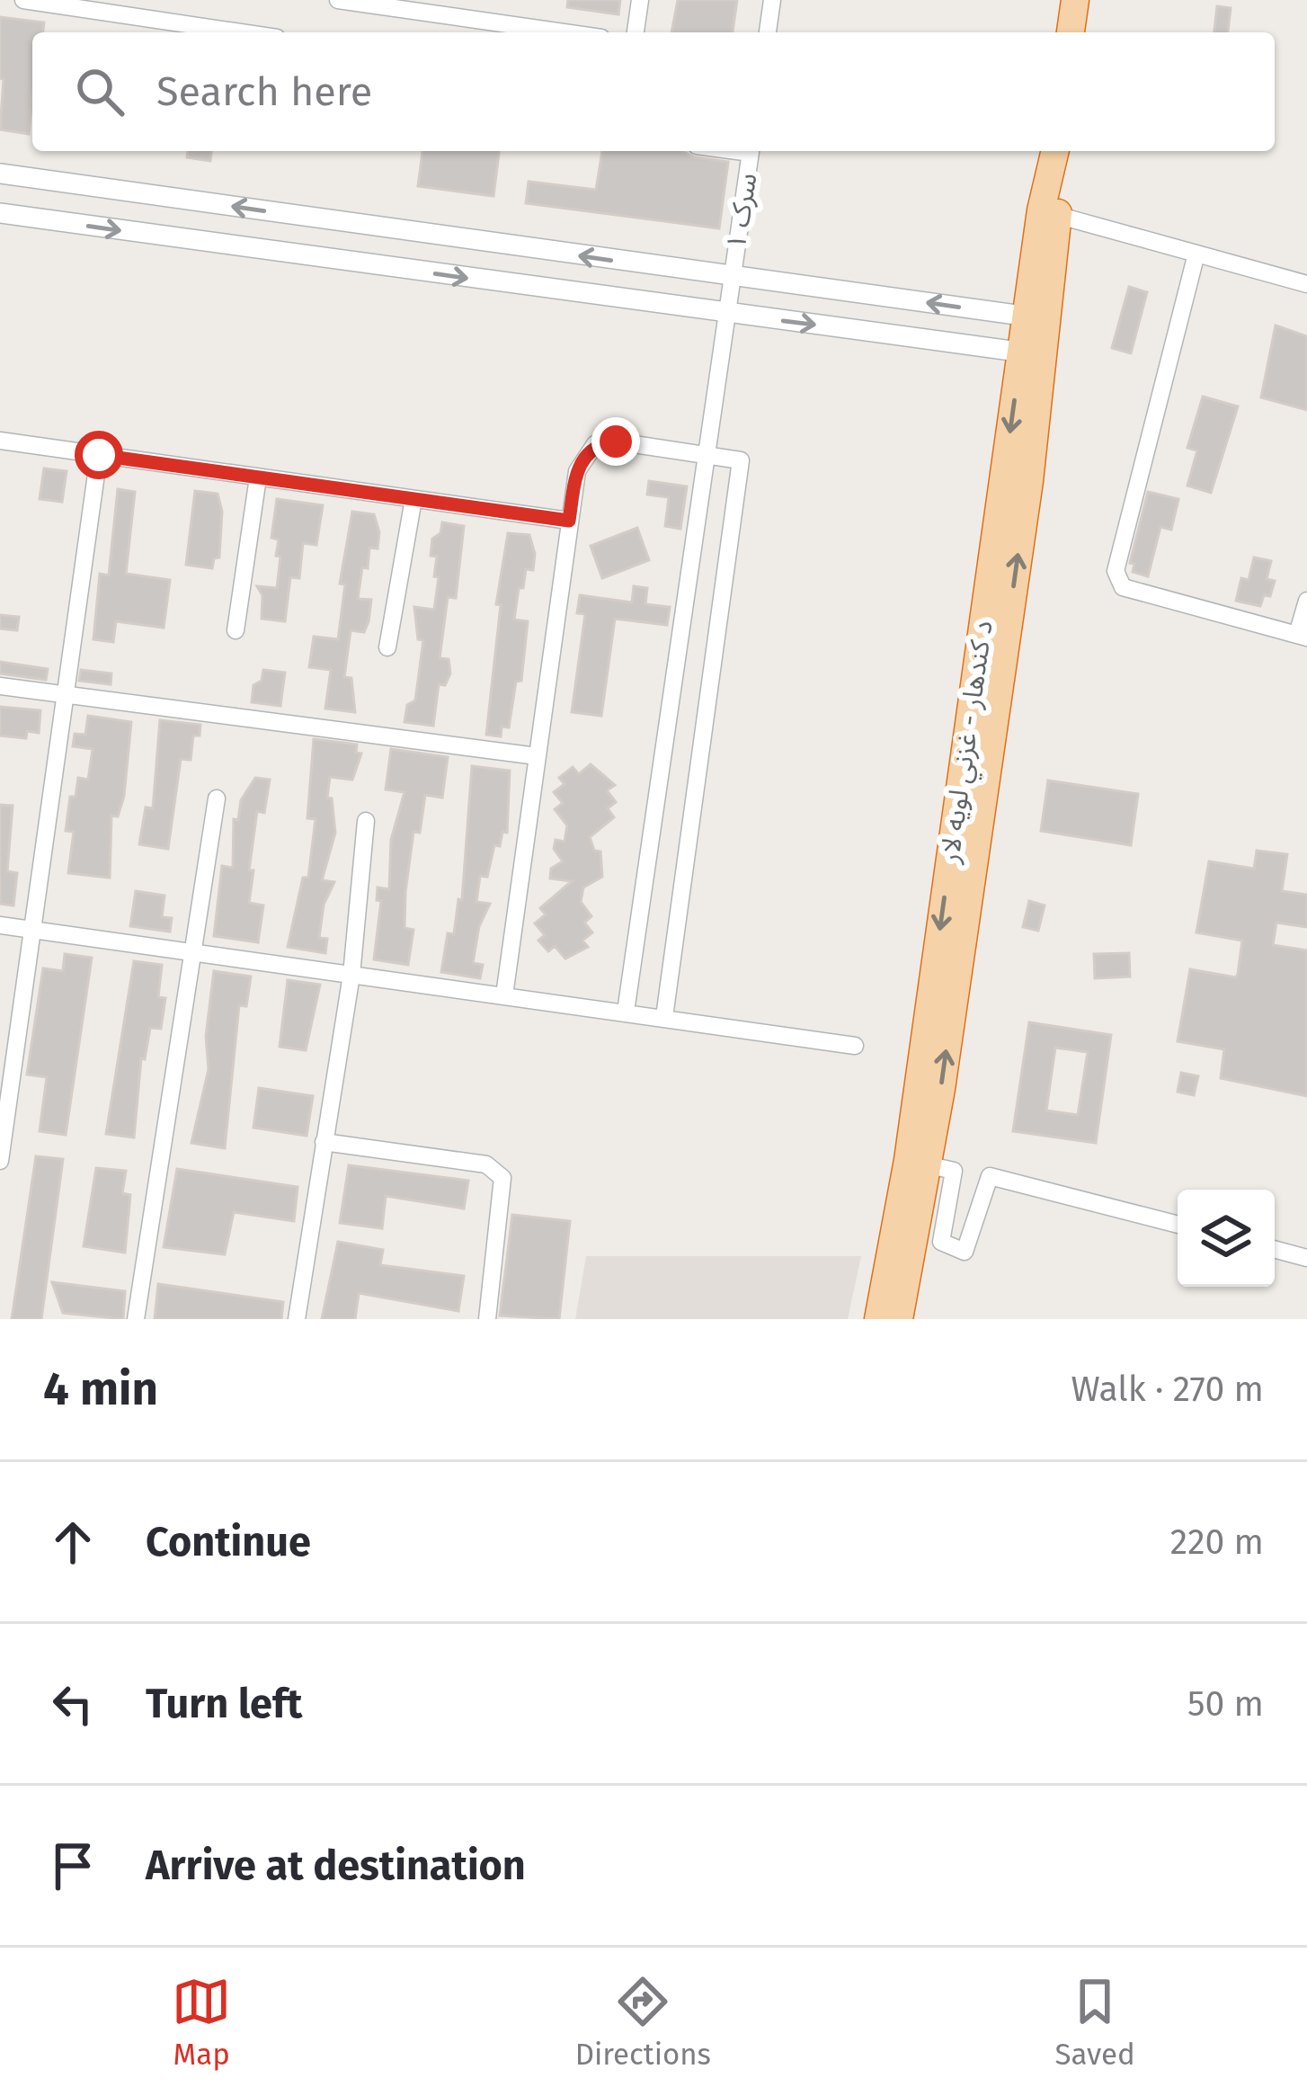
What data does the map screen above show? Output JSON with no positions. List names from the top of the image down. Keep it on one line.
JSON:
{"streets":{"highway":["د کندهار - غزني لويه لار"],"street":["سرک ۱"]},"page":{"search":"Search here","heading":["4 min","Walk · 270 m"],"list":[["Continue","220 m"],["Turn left","50 m"],"Arrive at destination"],"nav":["Map","Directions","Saved"]}}
